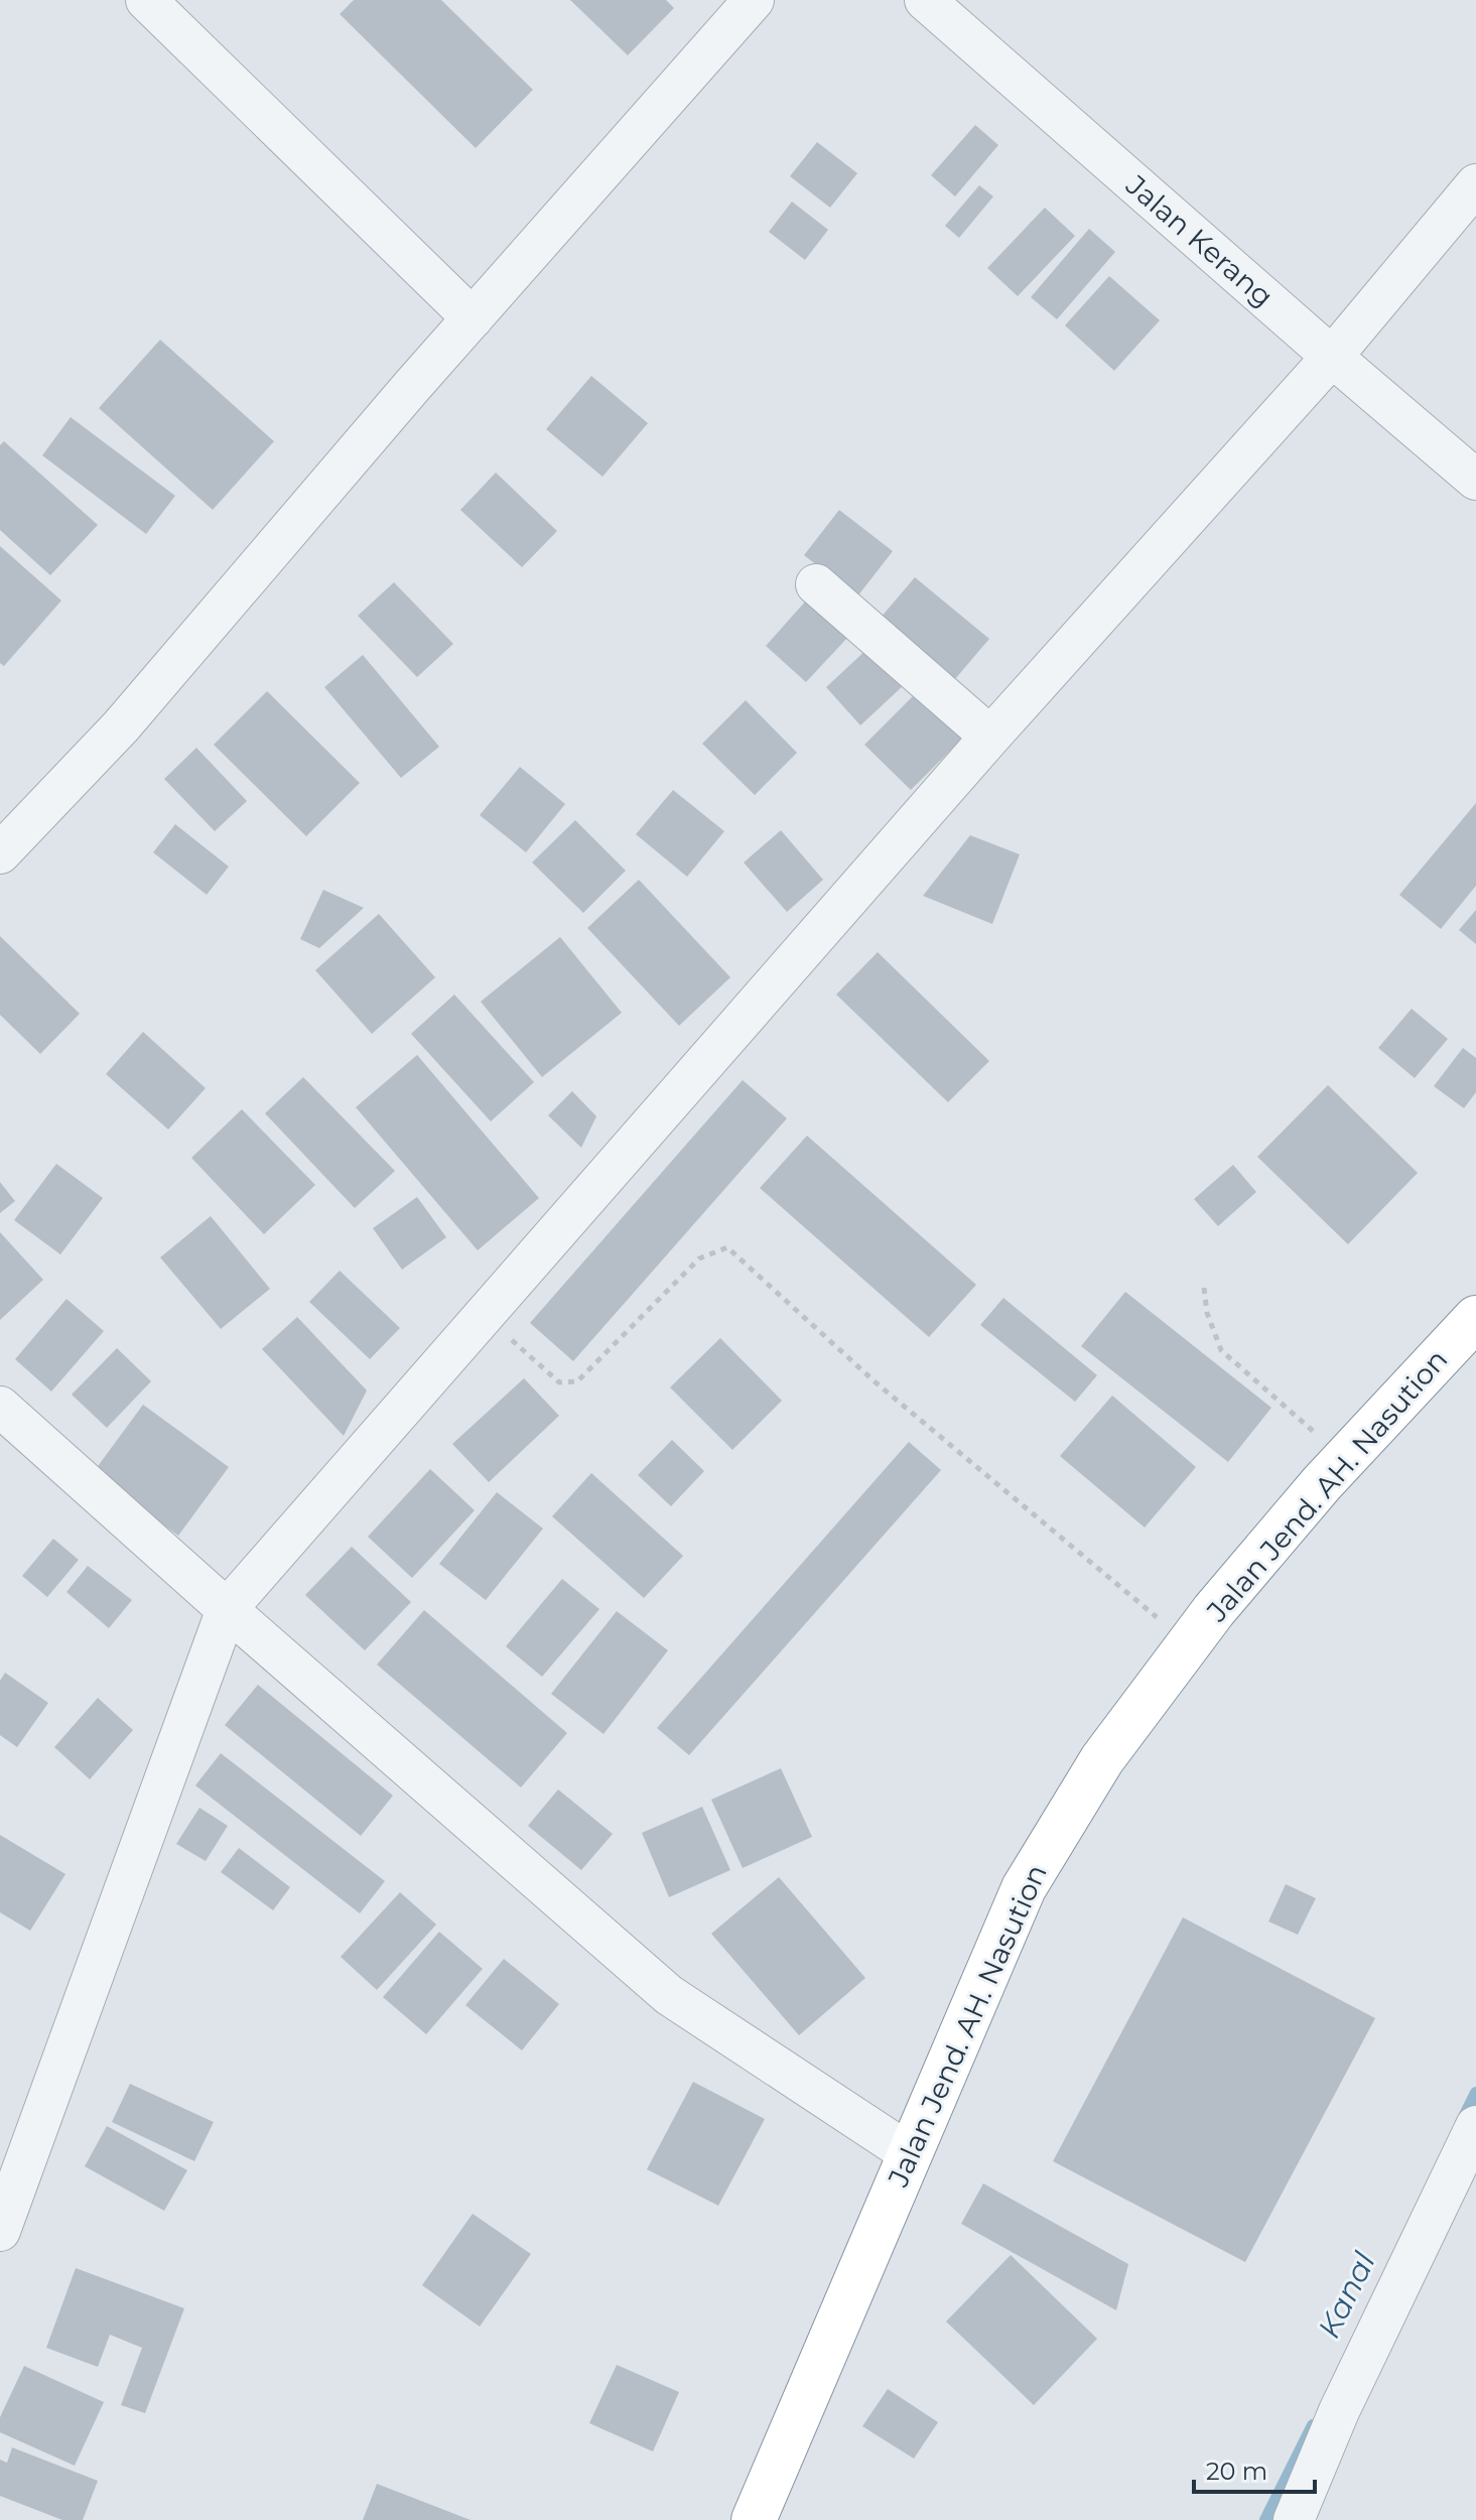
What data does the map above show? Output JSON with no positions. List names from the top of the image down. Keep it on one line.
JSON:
{"streets":{"highway":["Jalan Jend. AH. Nasution"],"street":["Jalan Kerang"]},"water":["Kanal"],"scale_bar":"20 m"}
